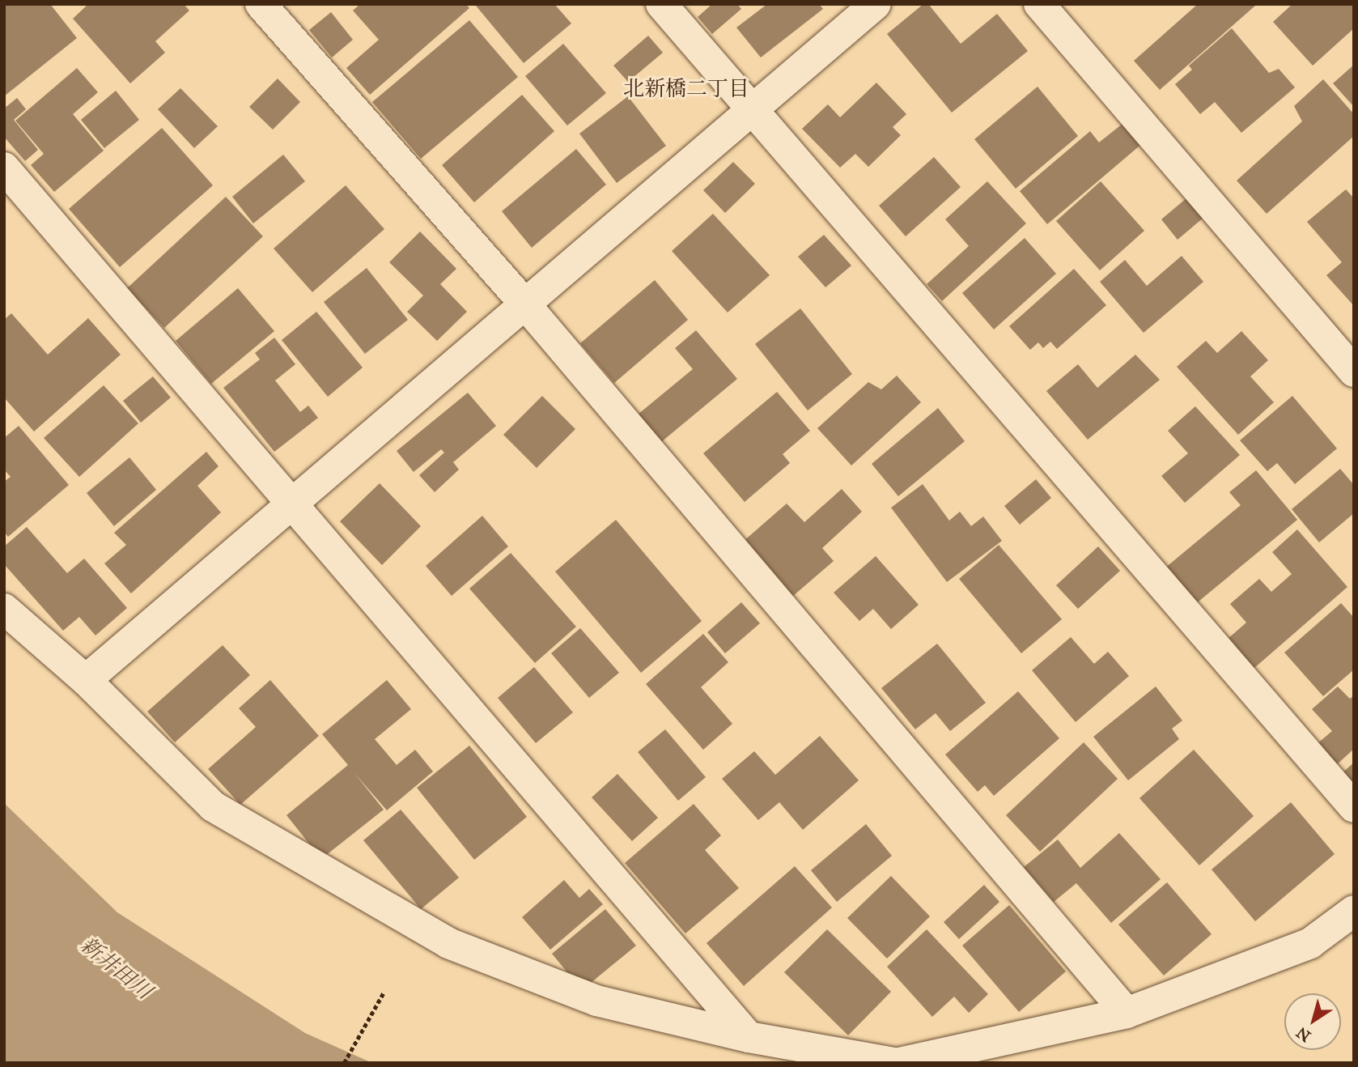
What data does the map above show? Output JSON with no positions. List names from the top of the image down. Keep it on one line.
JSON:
{"districts":["北新橋二丁目"],"water":["新井田川"],"north":"bottom left"}
